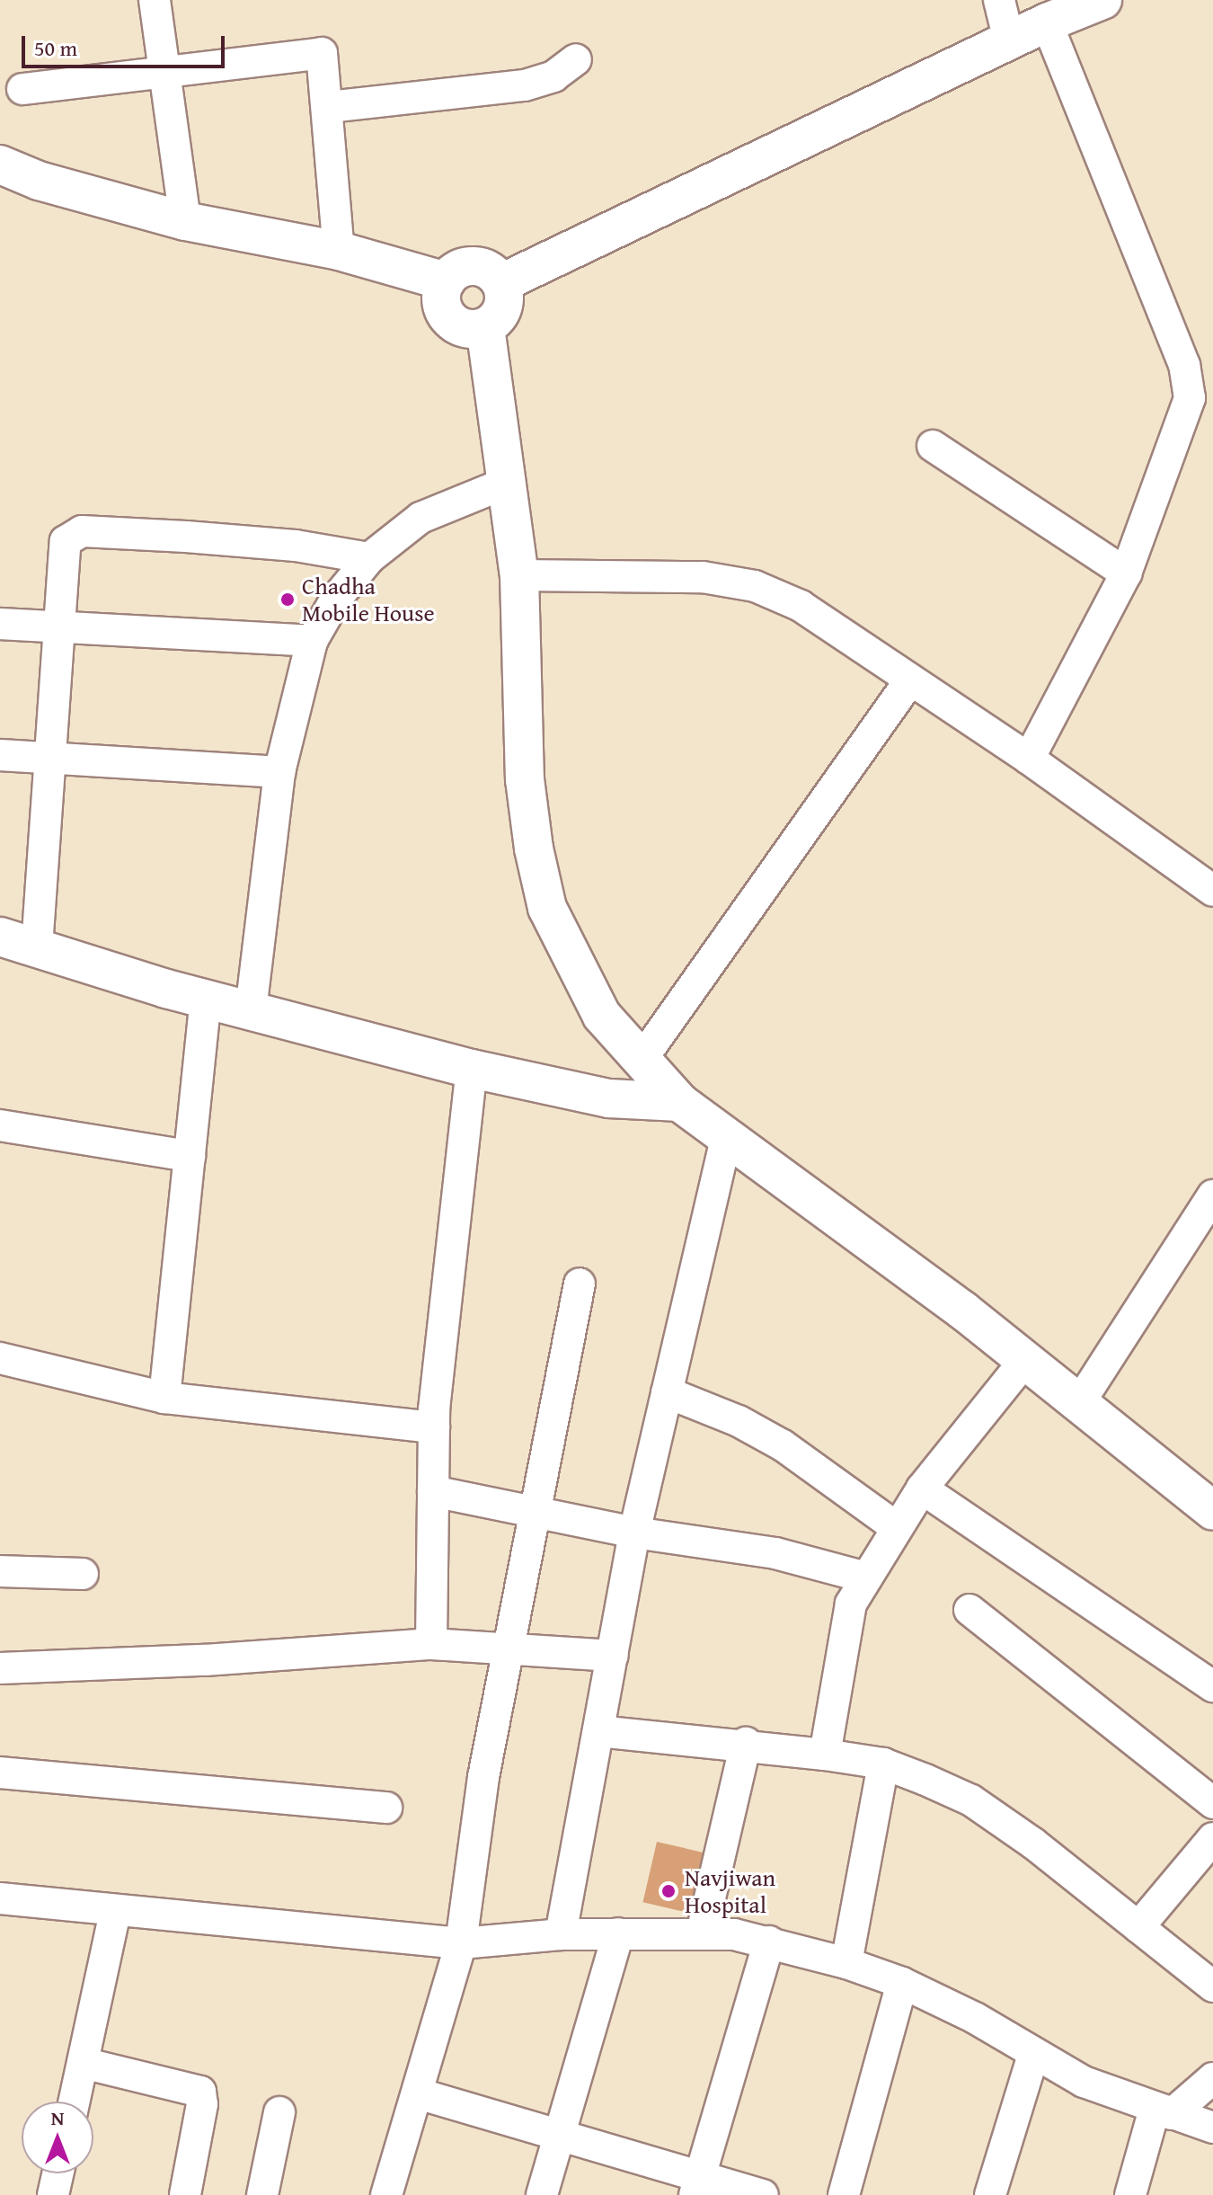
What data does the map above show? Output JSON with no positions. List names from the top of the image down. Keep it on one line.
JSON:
{"places":["Chadha Mobile House","Navjiwan Hospital"],"scale_bar":"50 m","north":"top"}
